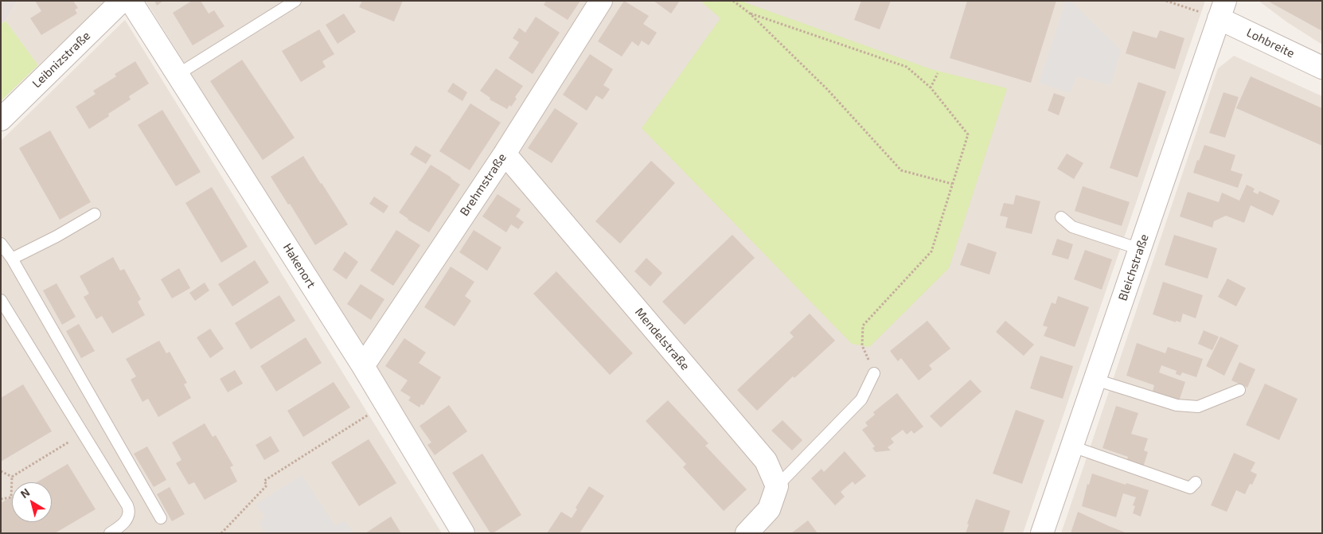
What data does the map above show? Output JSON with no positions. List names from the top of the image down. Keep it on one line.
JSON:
{"streets":{"street":["Lohbreite","Leibnizstraße","Brehmstraße","Hakenort","Bleichstraße","Mendelstraße"]},"crossings":[["Lohbreite","Bleichstraße"],["Brehmstraße","Hakenort"],["Brehmstraße","Mendelstraße"]],"north":"top left"}
